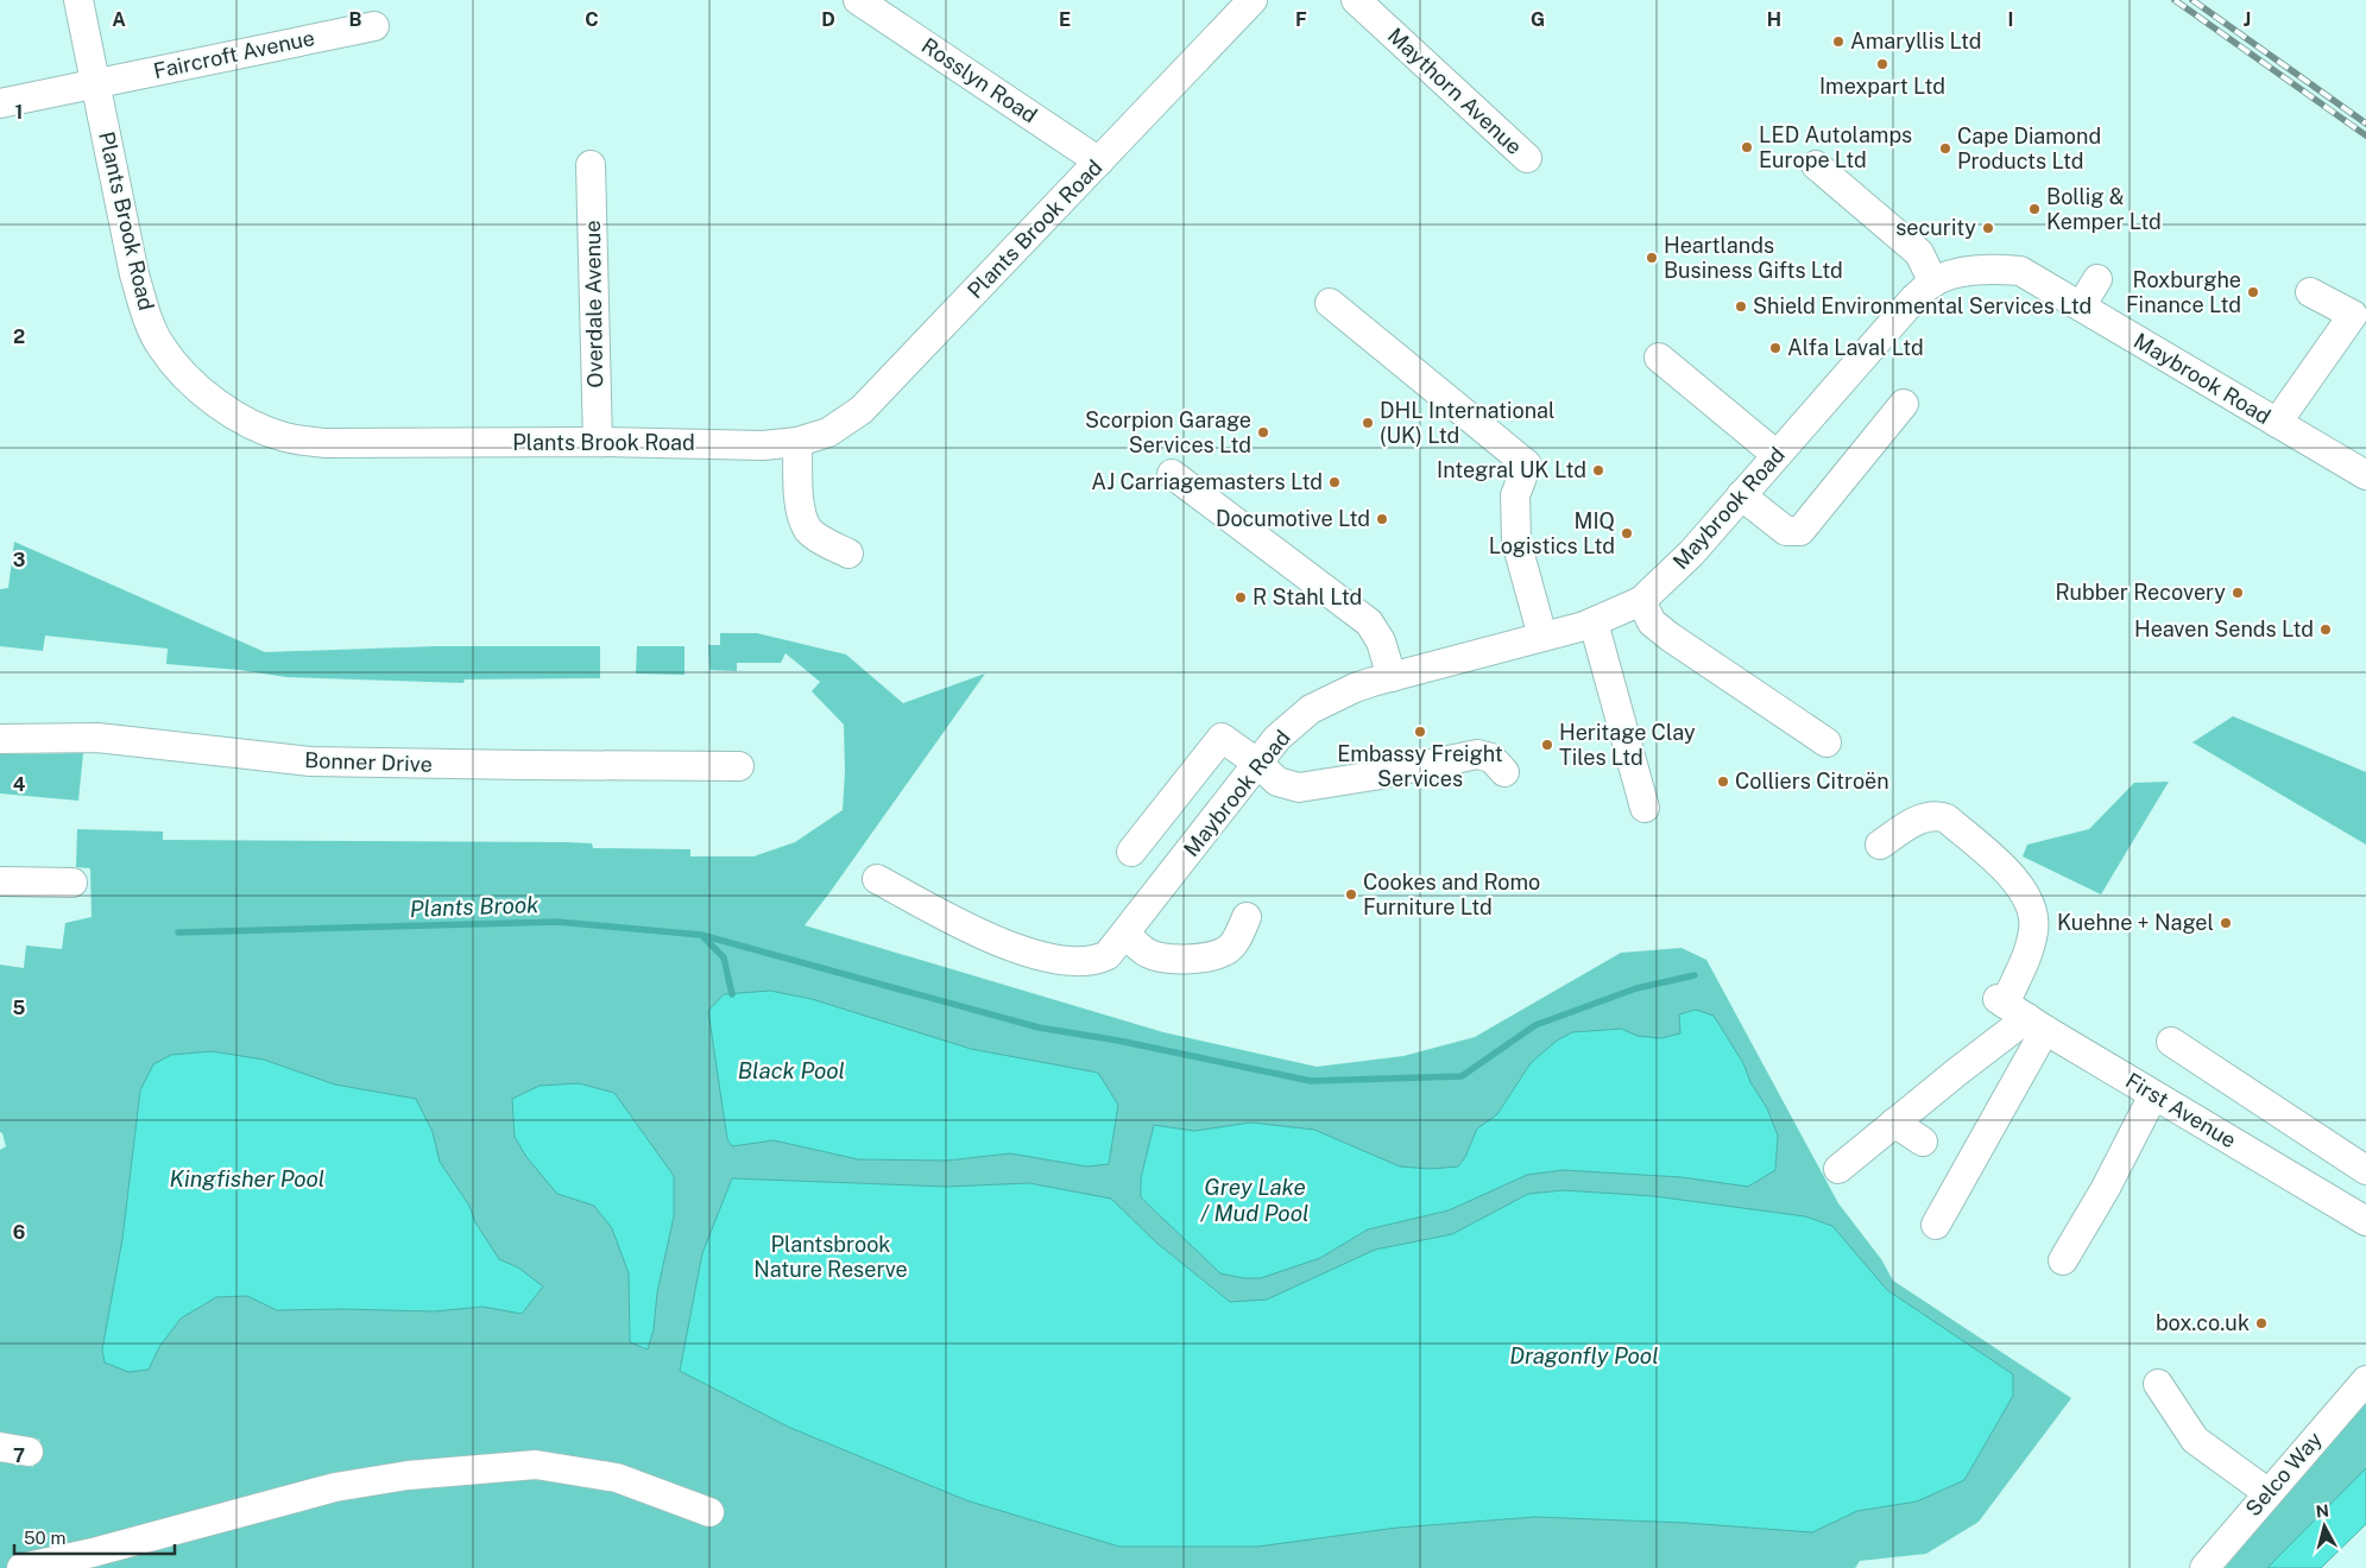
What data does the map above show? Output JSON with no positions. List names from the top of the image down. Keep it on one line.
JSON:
{"streets":{"street":["Faircroft Avenue","Rosslyn Road","Maythorn Avenue","Plants Brook Road","Overdale Avenue","Maybrook Road","Bonner Drive","First Avenue","Selco Way"]},"crossings":[["Faircroft Avenue","Plants Brook Road"],["Rosslyn Road","Plants Brook Road"],["Plants Brook Road","Overdale Avenue"]],"water":["Plants Brook","Black Pool","Kingfisher Pool","Grey Lake / Mud Pool","Dragonfly Pool"],"parks":["Plantsbrook Nature Reserve"],"places":["Amaryllis Ltd","Imexpart Ltd","LED Autolamps Europe Ltd","Cape Diamond Products Ltd","Bollig & Kemper Ltd","security","Heartlands Business Gifts Ltd","Roxburghe Finance Ltd","Shield Environmental Services Ltd","Alfa Laval Ltd","DHL International (UK) Ltd","Scorpion Garage Services Ltd","Integral UK Ltd","AJ Carriagemasters Ltd","Documotive Ltd","MIQ Logistics Ltd","Rubber Recovery","R Stahl Ltd","Heaven Sends Ltd","Embassy Freight Services","Heritage Clay Tiles Ltd","Colliers Citroën","Cookes and Romo Furniture Ltd","Kuehne + Nagel","box.co.uk"],"scale_bar":"50 m","north":"top","grid":{"columns":["A","B","C","D","E","F","G","H","I","J"],"rows":["1","2","3","4","5","6","7"]}}
